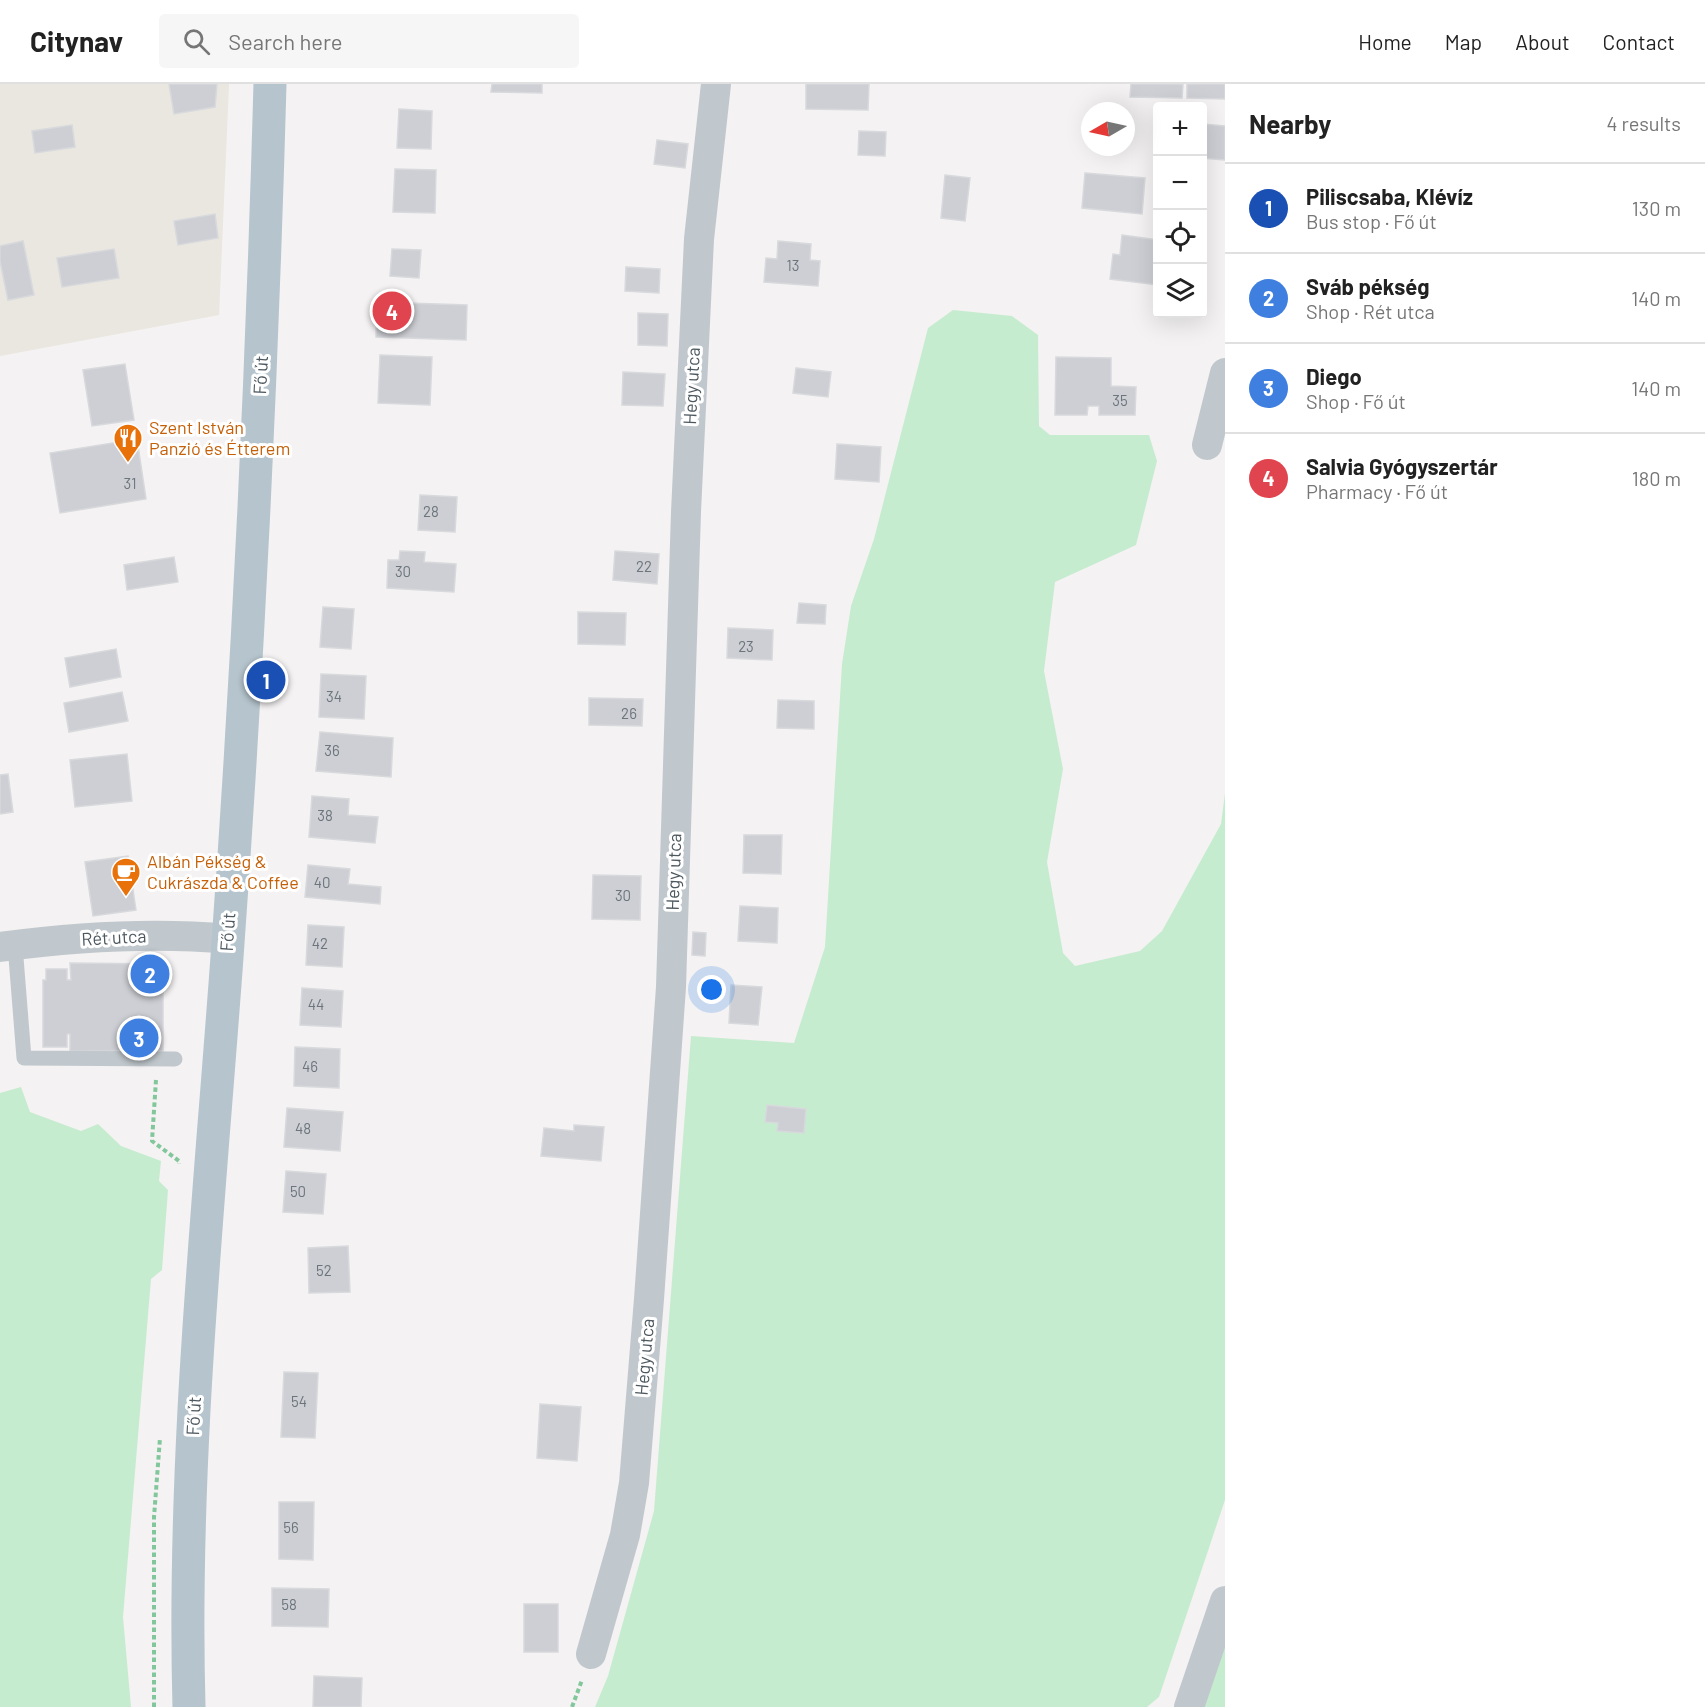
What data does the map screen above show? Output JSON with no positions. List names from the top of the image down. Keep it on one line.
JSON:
{"streets":{"main road":["Fő út"],"street":["Hegy utca","Rét utca"]},"crossings":[["Fő út","Rét utca"]],"places":{"restaurant":["Szent István Panzió és Étterem"],"cafe":["Albán Pékség & Cukrászda & Coffee"]},"house_numbers":["13","35","31","28","22","30","23","34","26","36","38","40","30","42","44","46","48","50","52","54","56","58"],"north":"left","page":{"header":"Citynav","search":"Search here","nav":["Home","Map","About","Contact"],"heading":["Nearby","4 results"],"map_buttons":["+","−"],"list":[{"mark":"1","name":"Piliscsaba, Klévíz","note":"Bus stop · Fő út","value":"130 m"},{"mark":"2","name":"Sváb pékség","note":"Shop · Rét utca","value":"140 m"},{"mark":"3","name":"Diego","note":"Shop · Fő út","value":"140 m"},{"mark":"4","name":"Salvia Gyógyszertár","note":"Pharmacy · Fő út","value":"180 m"}],"pins":["4","1","2","3"]}}
